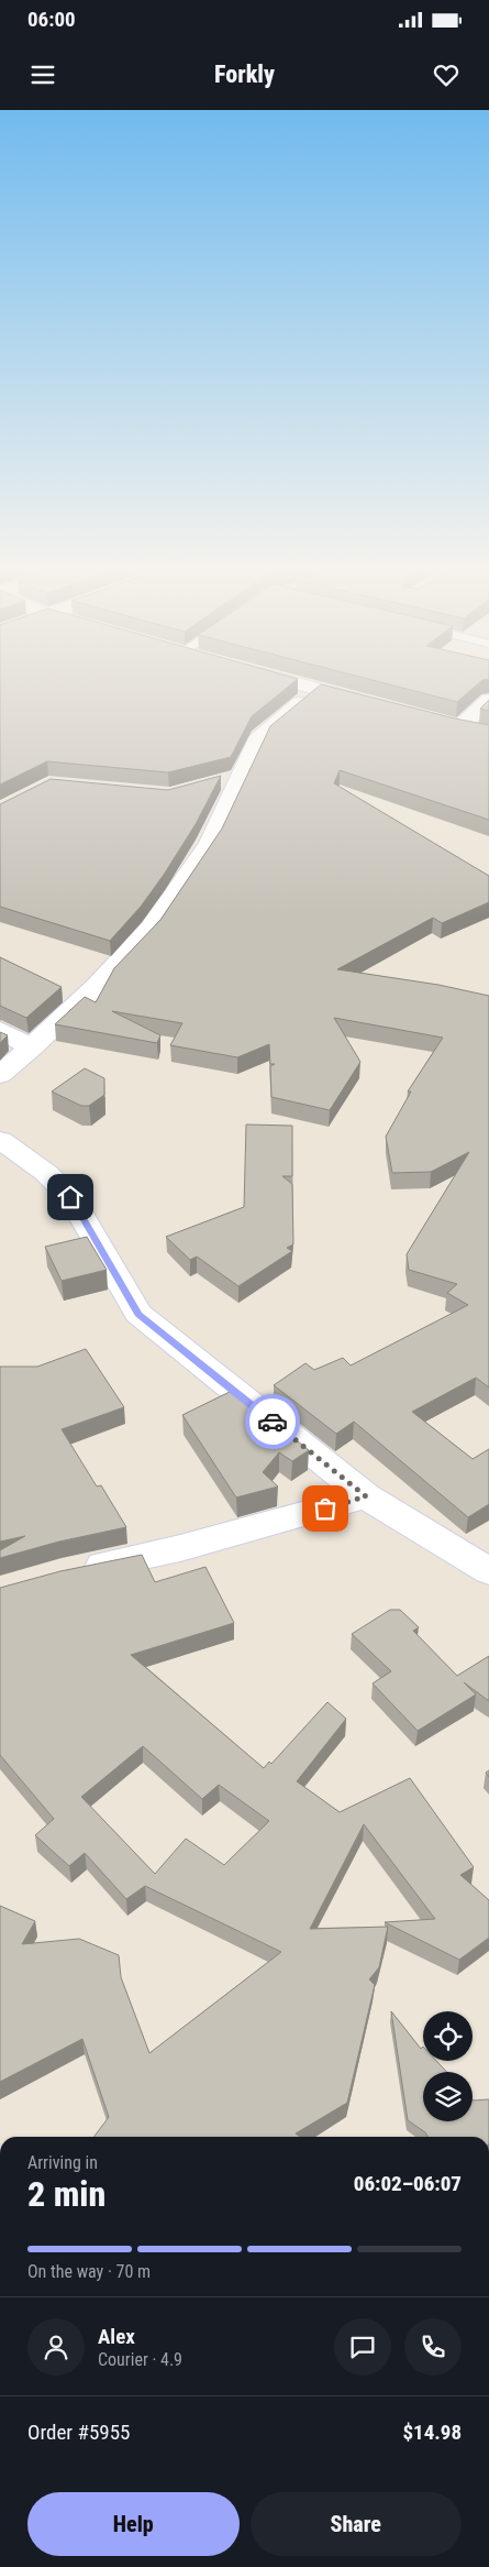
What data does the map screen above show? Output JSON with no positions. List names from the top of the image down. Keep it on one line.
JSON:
{"page":{"status":"06:00","header":"Forkly","heading":["2 min","Arriving in","06:02–06:07"],"panel":["Alex","Courier · 4.9","Order #5955","$14.98"],"bar":"On the way · 70 m","buttons":["Help","Share"]}}
